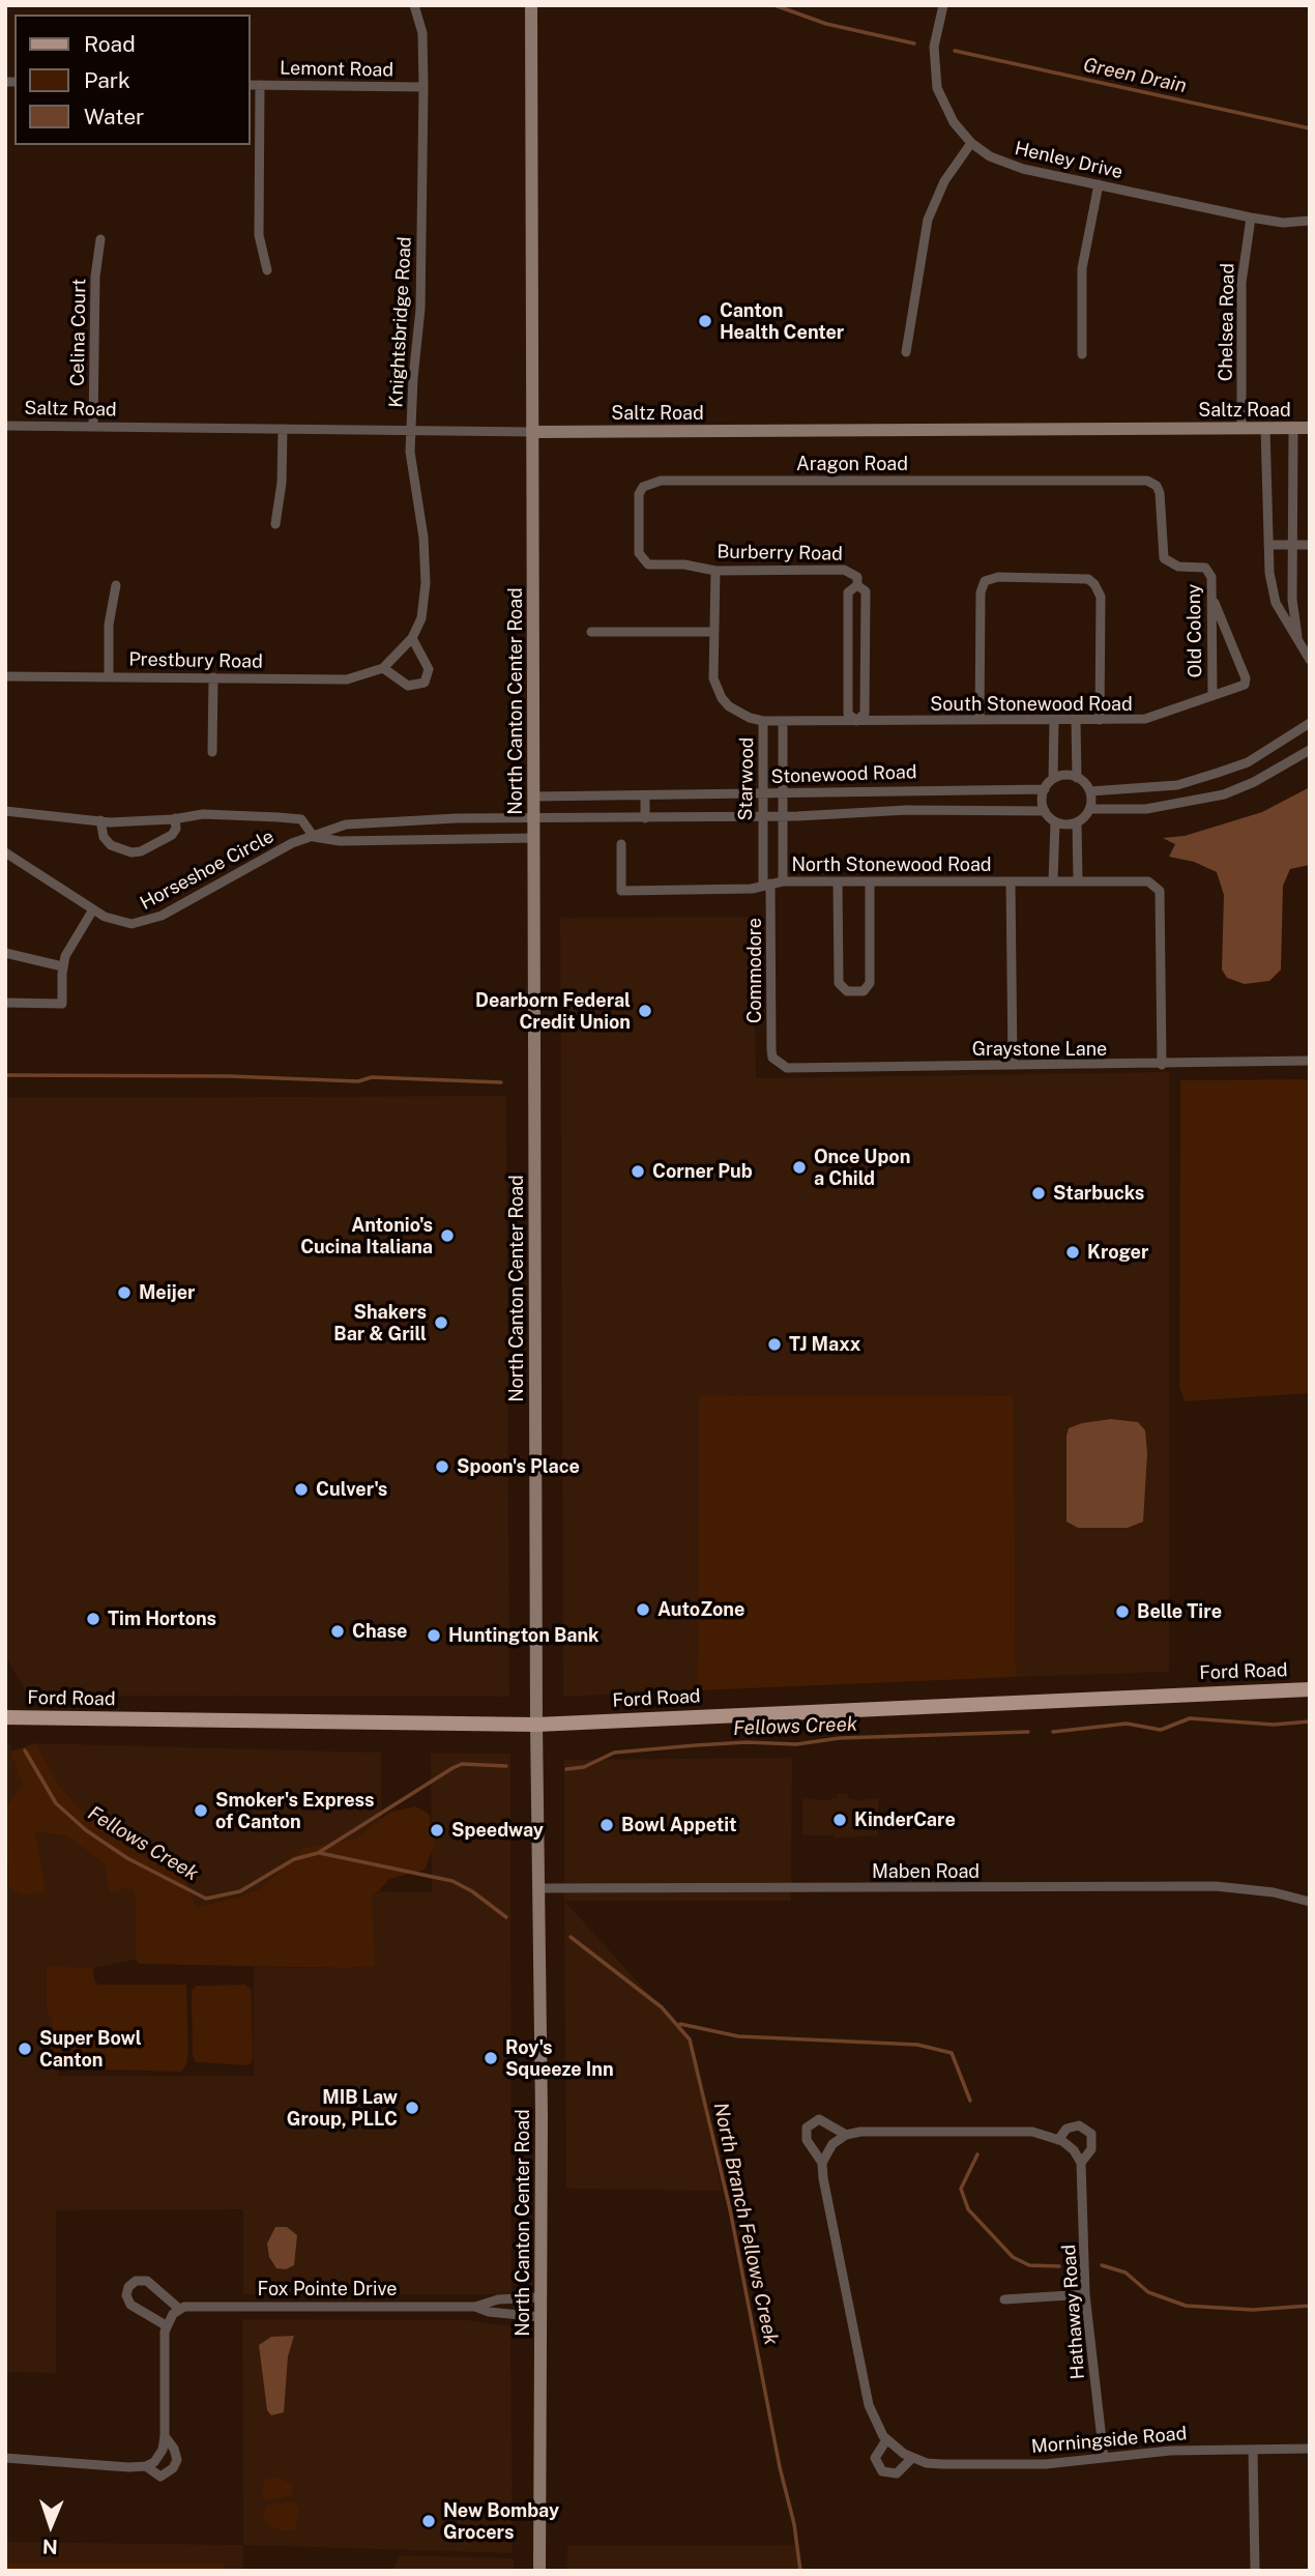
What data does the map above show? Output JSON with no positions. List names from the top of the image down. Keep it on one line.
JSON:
{"streets":{"main road":["Saltz Road","North Canton Center Road","Ford Road"],"street":["Lemont Road","Henley Drive","Knightsbridge Road","Chelsea Road","Celina Court","Aragon Road","Burberry Road","Old Colony","Prestbury Road","South Stonewood Road","Stonewood Road","Starwood","North Stonewood Road","Horseshoe Circle","Commodore","Graystone Lane","Maben Road","Fox Pointe Drive","Hathaway Road","Morningside Road"]},"crossings":[["Lemont Road","Knightsbridge Road"],["Henley Drive","Chelsea Road"],["Knightsbridge Road","Saltz Road"],["Knightsbridge Road","Prestbury Road"],["Chelsea Road","Saltz Road"],["Celina Court","Saltz Road"],["Saltz Road","North Canton Center Road"],["Aragon Road","Burberry Road"],["Aragon Road","Old Colony"],["Burberry Road","Starwood"],["Old Colony","South Stonewood Road"],["North Canton Center Road","Stonewood Road"],["North Canton Center Road","Horseshoe Circle"],["North Canton Center Road","Ford Road"],["North Canton Center Road","Maben Road"],["South Stonewood Road","Starwood"],["Stonewood Road","Starwood"],["Stonewood Road","Horseshoe Circle"],["Starwood","North Stonewood Road"],["Starwood","Commodore"],["North Stonewood Road","Commodore"],["North Stonewood Road","Graystone Lane"],["Commodore","Graystone Lane"],["Hathaway Road","Morningside Road"]],"water":["Green Drain","Fellows Creek","North Branch Fellows Creek"],"places":["Canton Health Center","Dearborn Federal Credit Union","Once Upon a Child","Corner Pub","Starbucks","Antonio's Cucina Italiana","Kroger","Meijer","Shakers Bar & Grill","TJ Maxx","Spoon's Place","Culver's","AutoZone","Belle Tire","Tim Hortons","Chase","Huntington Bank","Smoker's Express of Canton","KinderCare","Bowl Appetit","Speedway","Super Bowl Canton","Roy's Squeeze Inn","MIB Law Group, PLLC","New Bombay Grocers"],"legend":["Road","Park","Water"],"north":"bottom"}
